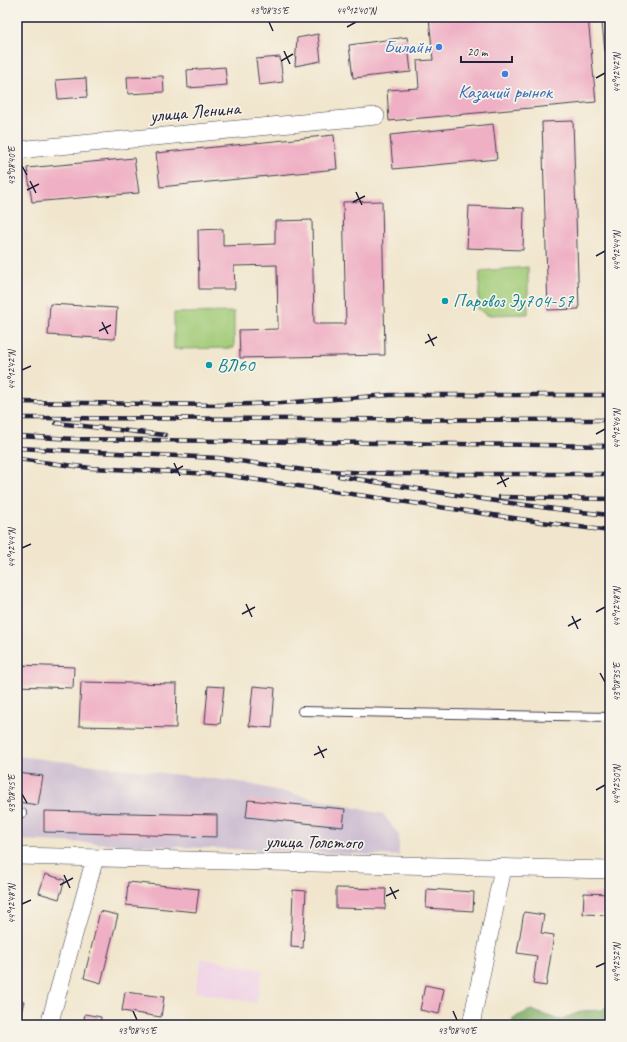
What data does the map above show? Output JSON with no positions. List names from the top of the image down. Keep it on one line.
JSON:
{"streets":{"street":["улица Ленина","улица Толстого"]},"places":["Билайн","Казачий рынок","Паровоз Эу704-57","ВЛ60"],"scale_bar":"20 m","coordinates":["43°08'35\"E","44°12'40\"N","44°12'42\"N","43°08'40\"E","44°12'44\"N","44°12'46\"N","44°12'48\"N","44°12'50\"N","43°08'45\"E","44°12'52\"N"]}
